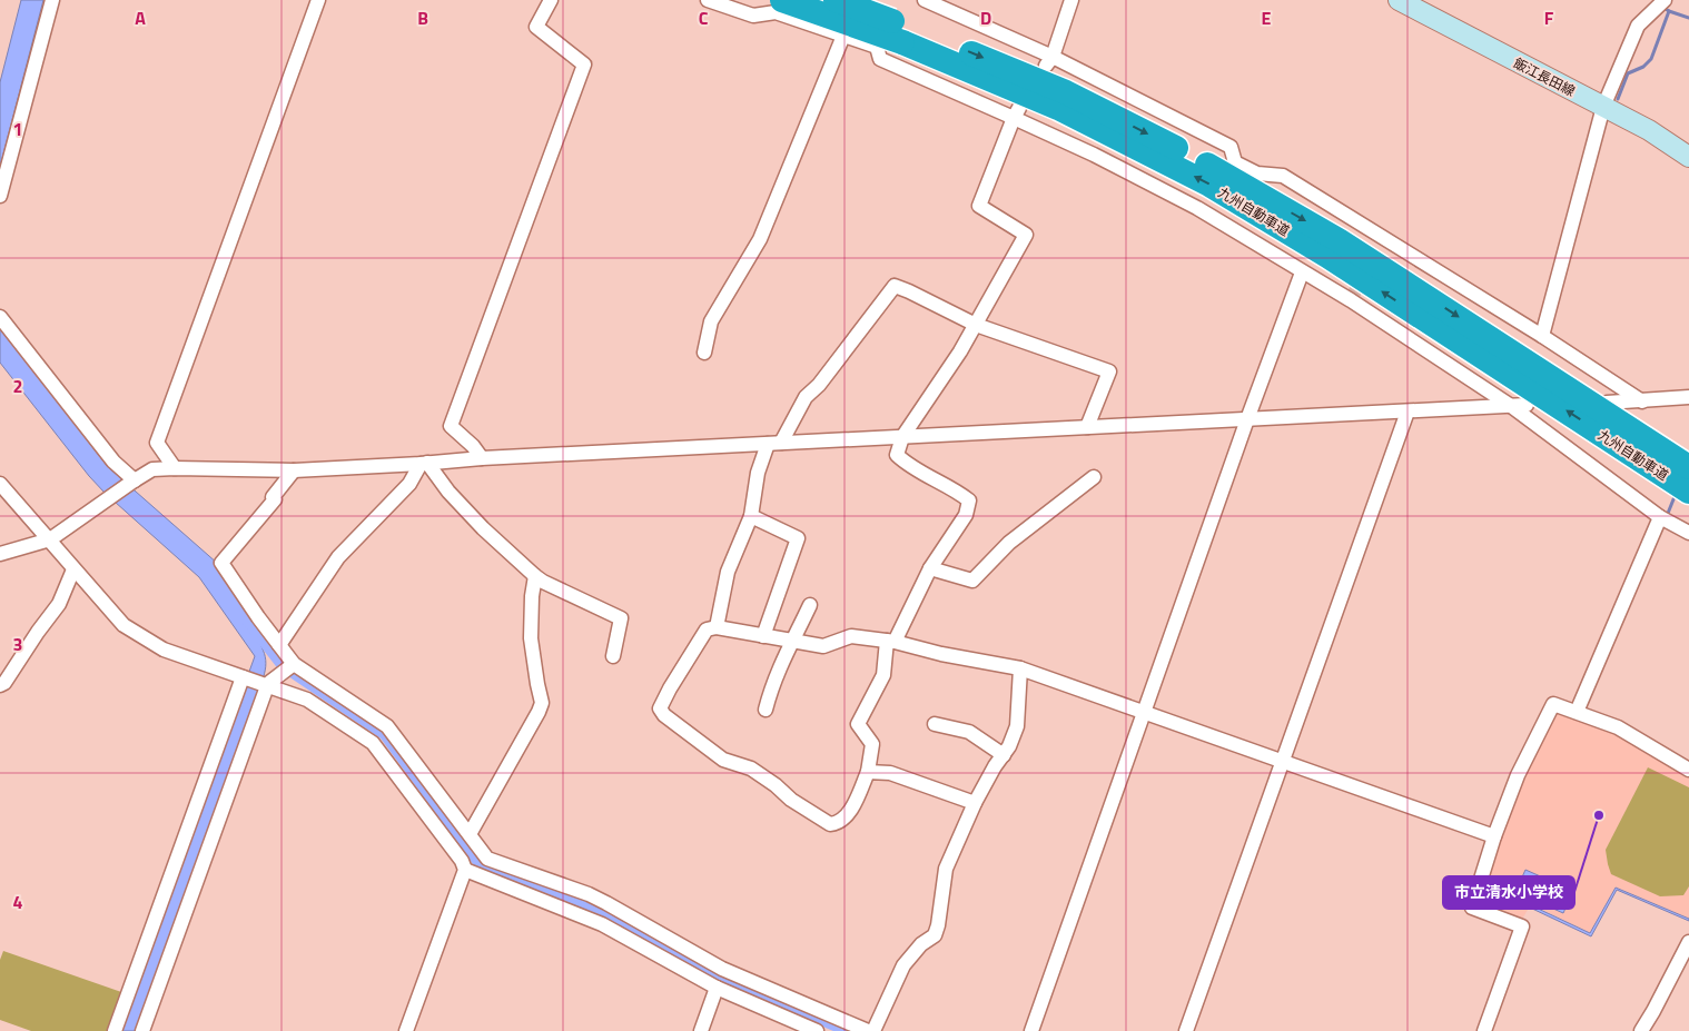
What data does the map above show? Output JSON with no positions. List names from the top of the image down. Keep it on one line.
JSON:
{"streets":{"highway":["九州自動車道"],"main road":["飯江長田線"]},"places":["市立清水小学校"],"grid":{"columns":["A","B","C","D","E","F"],"rows":["1","2","3","4"]}}
